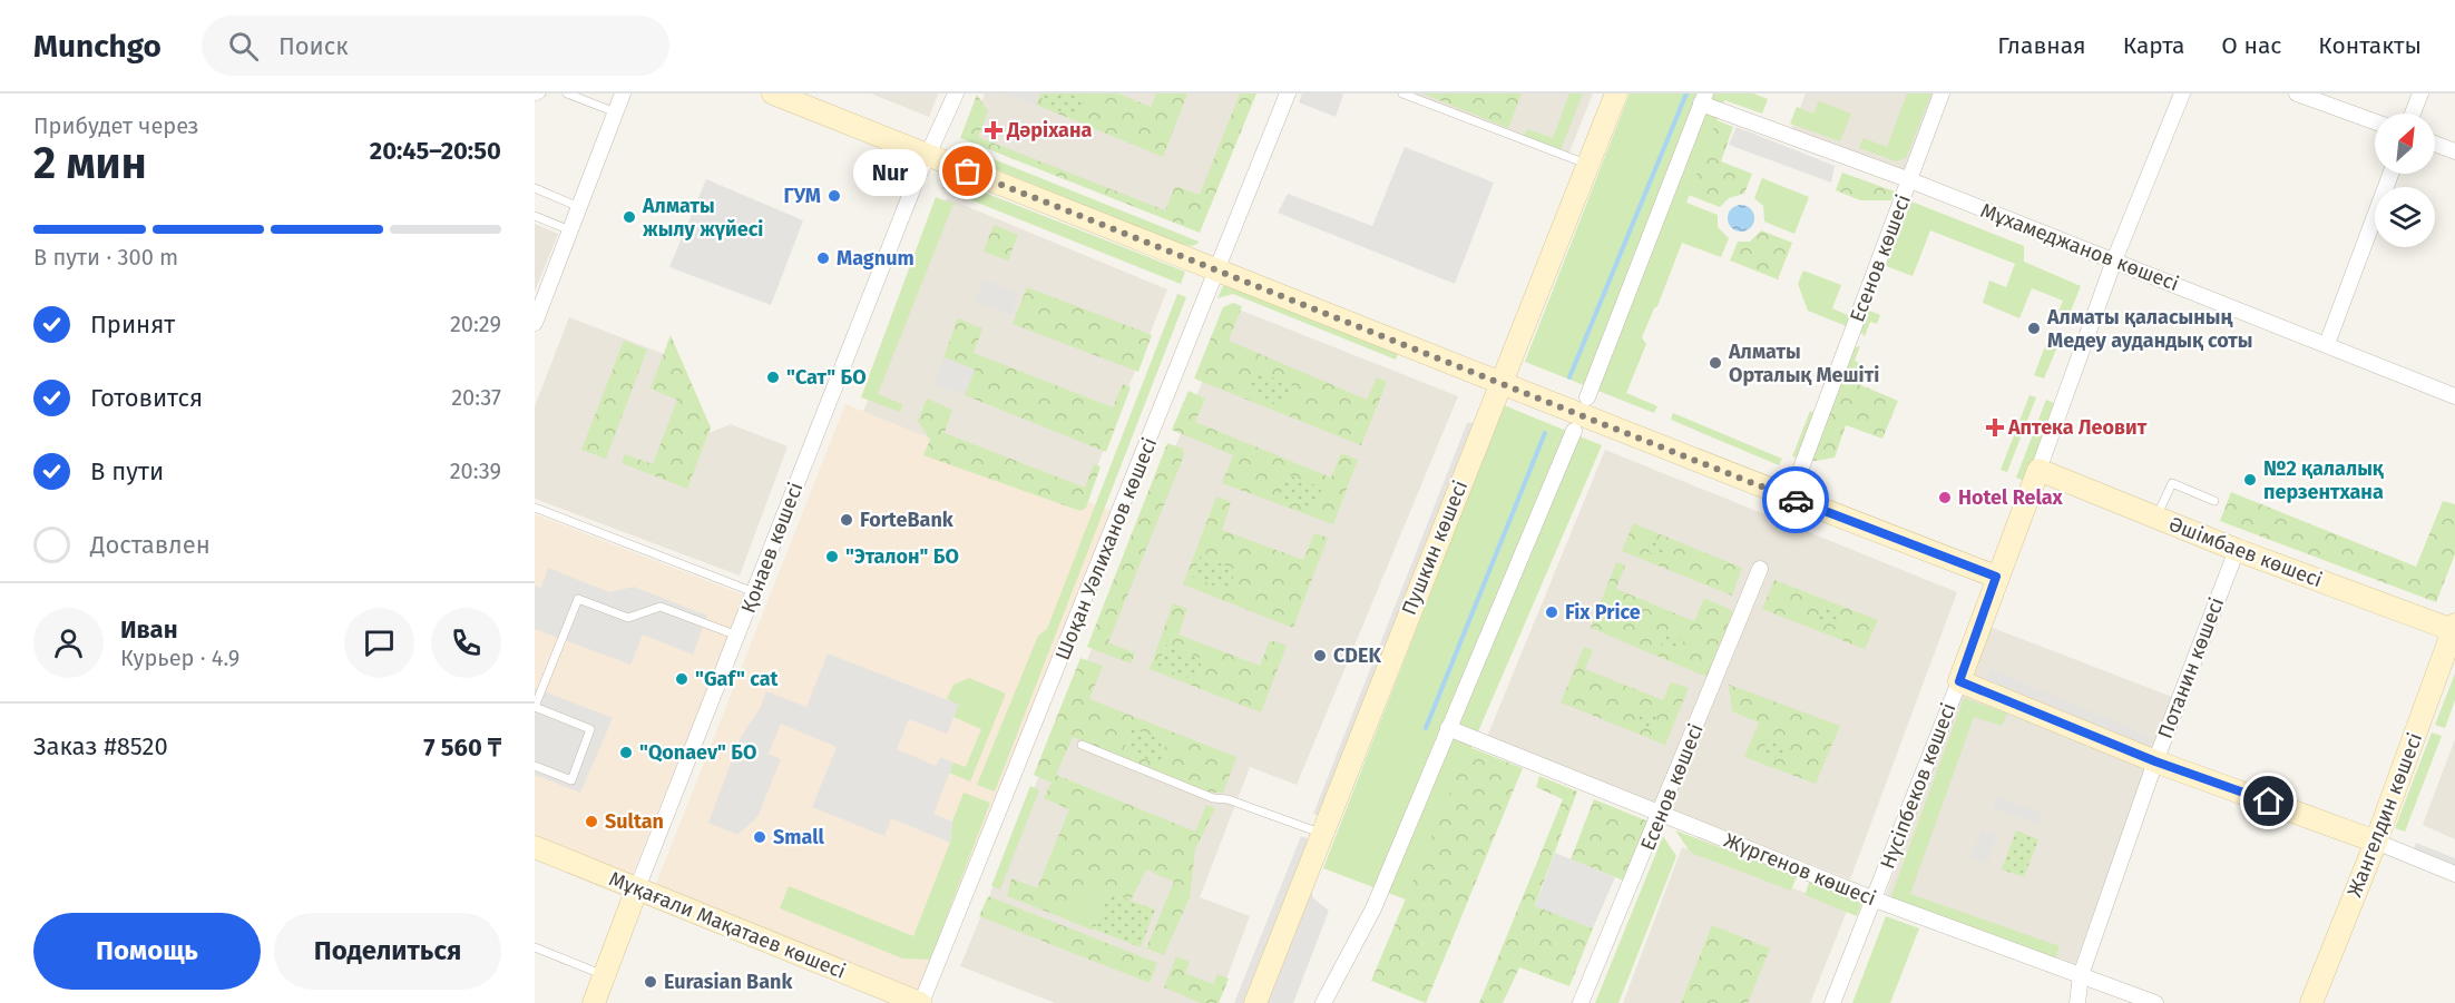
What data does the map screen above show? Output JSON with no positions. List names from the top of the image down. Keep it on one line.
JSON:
{"streets":{"street":["Мұхамеджанов көшесі","Есенов көшесі","Қонаев көшесі","Пушкин көшесі","Шоқан Уәлиханов көшесі","Әшімбаев көшесі","Потанин көшесі","Нүсіпбеков көшесі","Жангелдин көшесі","Жүргенов көшесі","Мұқағали Мақатаев көшесі"]},"crossings":[["Мұхамеджанов көшесі","Есенов көшесі"],["Есенов көшесі","Жүргенов көшесі"],["Қонаев көшесі","Мұқағали Мақатаев көшесі"],["Шоқан Уәлиханов көшесі","Мұқағали Мақатаев көшесі"],["Әшімбаев көшесі","Потанин көшесі"],["Әшімбаев көшесі","Жангелдин көшесі"],["Потанин көшесі","Жүргенов көшесі"],["Нүсіпбеков көшесі","Жүргенов көшесі"]],"places":{"health":["Дәріхана","Аптека Леовит"],"other":["Nur","ГУМ","Алматы жылу жүйесі","Magnum","Алматы қаласының Медеу аудандық соты","Алматы Орталық Мешіті","\"Сат\" БО","№2 қалалық перзентхана","Hotel Relax","ForteBank","\"Эталон\" БО","Fix Price","CDEK","\"Gaf\" cat","\"Qonaev\" БО","Sultan","Small","Eurasian Bank"]},"north":"top right","page":{"header":"Munchgo","search":"Поиск","nav":["Главная","Карта","О нас","Контакты"],"heading":["2 мин","Прибудет через","20:45–20:50"],"panel":["Иван","Курьер · 4.9","Заказ #8520","7 560 ₸"],"bubble":"Nur","bar":"В пути · 300 m","list":[["Принят","20:29"],["Готовится","20:37"],["В пути","20:39"],"Доставлен"],"buttons":["Помощь","Поделиться"]}}
